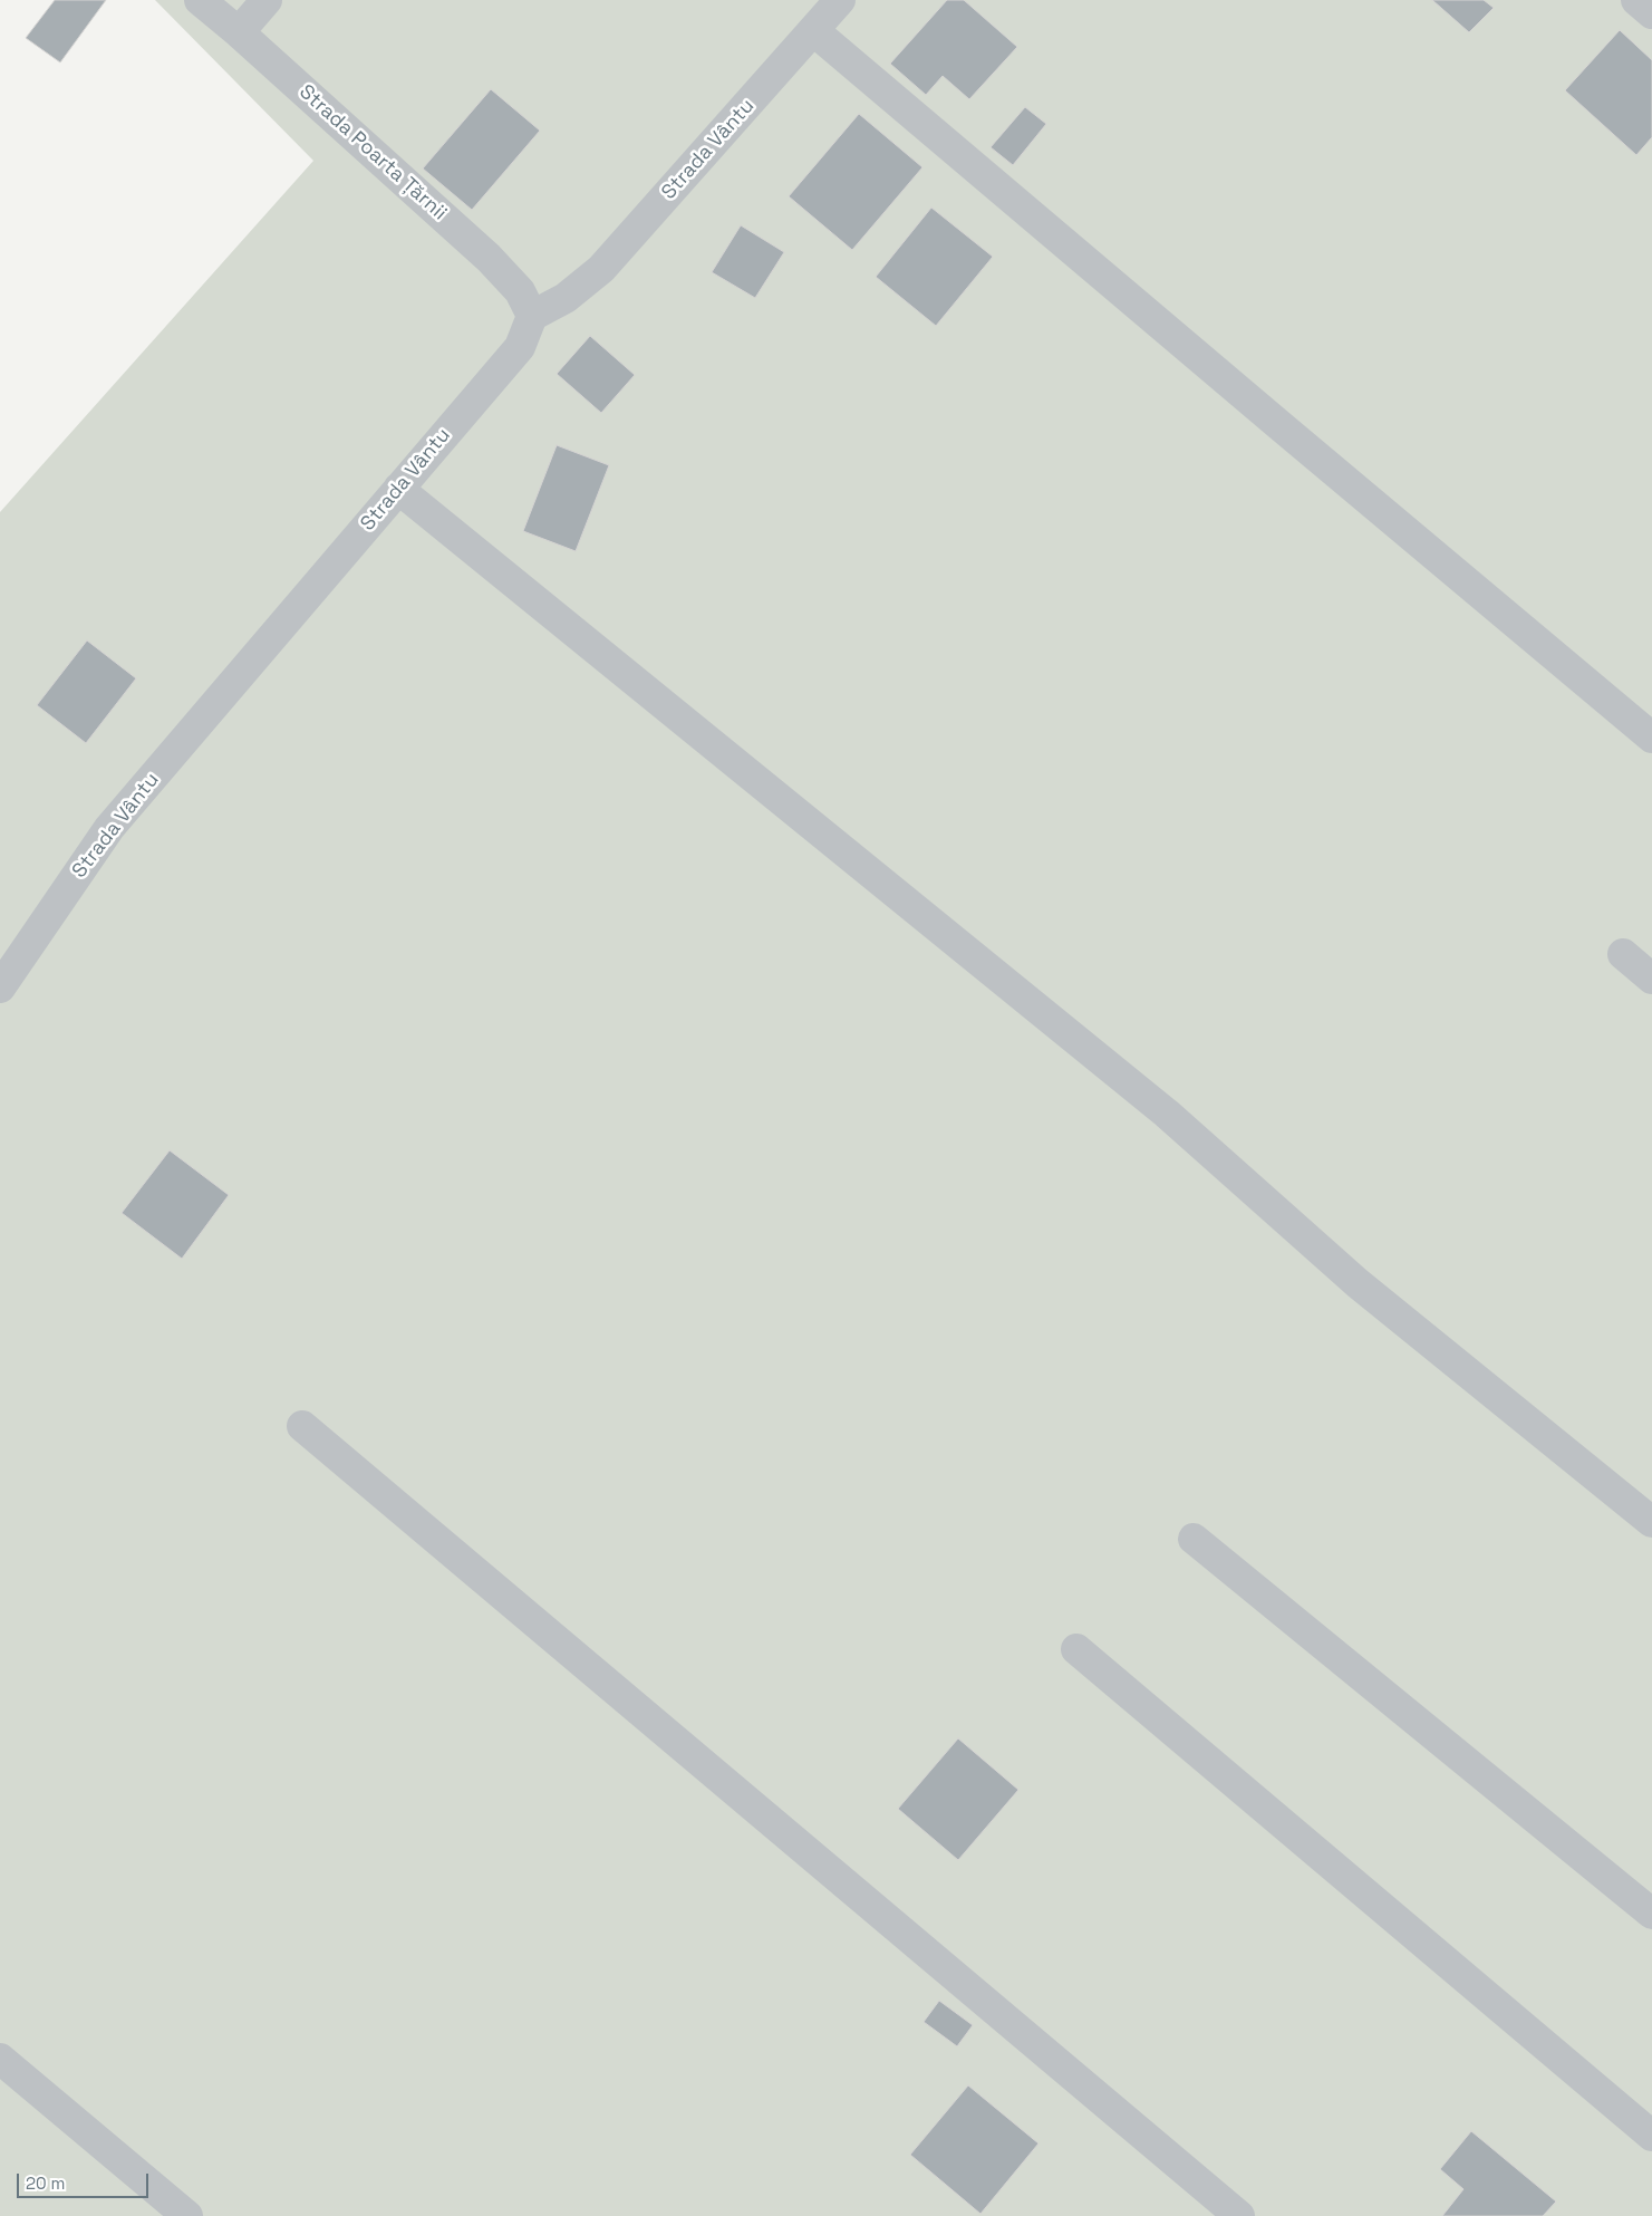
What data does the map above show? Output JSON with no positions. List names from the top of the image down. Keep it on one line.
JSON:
{"streets":{"street":["Strada Vântu","Strada Poarta Țărnii"]},"crossings":[["Strada Vântu","Strada Poarta Țărnii"]],"scale_bar":"20 m"}
